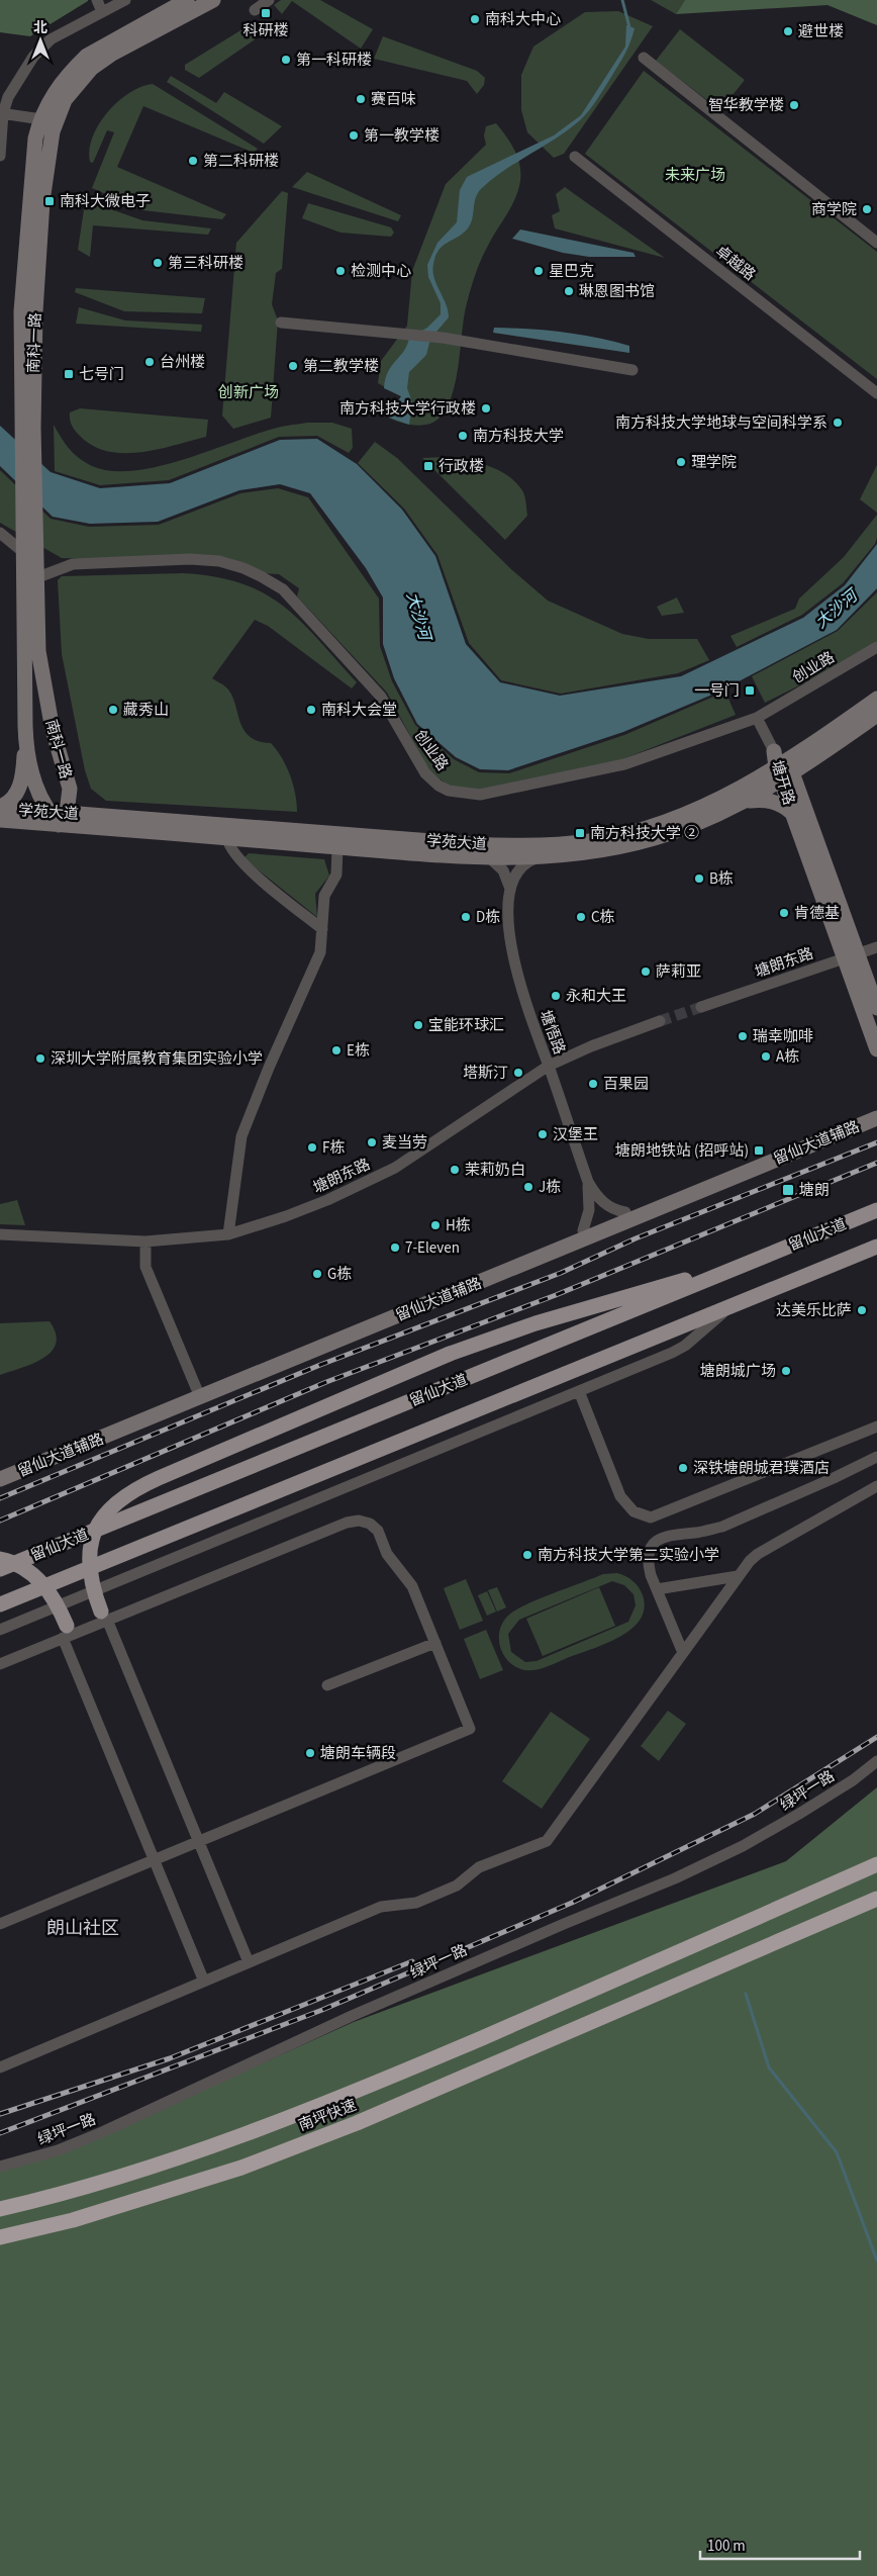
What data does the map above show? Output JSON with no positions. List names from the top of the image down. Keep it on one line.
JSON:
{"streets":{"highway":["南坪快速"],"main road":["南科一路","塘开路","学苑大道","留仙大道辅路","留仙大道"],"street":["卓越路","创业路","塘朗东路","塘悟路","绿坪一路"]},"crossings":[["南科一路","创业路"],["南科一路","学苑大道"],["塘开路","学苑大道"],["塘开路","塘朗东路"],["学苑大道","塘悟路"],["塘朗东路","塘悟路"],["塘悟路","留仙大道辅路"]],"districts":["朗山社区"],"water":["大沙河"],"parks":["未来广场","创新广场"],"places":{"transit":["科研楼","南科大微电子","七号门","行政楼","一号门","南方科技大学 ②","塘朗地铁站 (招呼站)","塘朗"],"other":["南科大中心","避世楼","第一科研楼","赛百味","智华教学楼","第一教学楼","第二科研楼","商学院","第三科研楼","检测中心","星巴克","琳恩图书馆","台州楼","第二教学楼","南方科技大学行政楼","南方科技大学地球与空间科学系","南方科技大学","理学院","藏秀山","南科大会堂","B栋","肯德基","D栋","C栋","萨莉亚","永和大王","宝能环球汇","瑞幸咖啡","E栋","A栋","深圳大学附属教育集团实验小学","塔斯汀","百果园","汉堡王","麦当劳","F栋","茉莉奶白","J栋","H栋","7-Eleven","G栋","达美乐比萨","塘朗城广场","深铁塘朗城君璞酒店","南方科技大学第二实验小学","塘朗车辆段"]},"scale_bar":"100 m","north":"top"}
